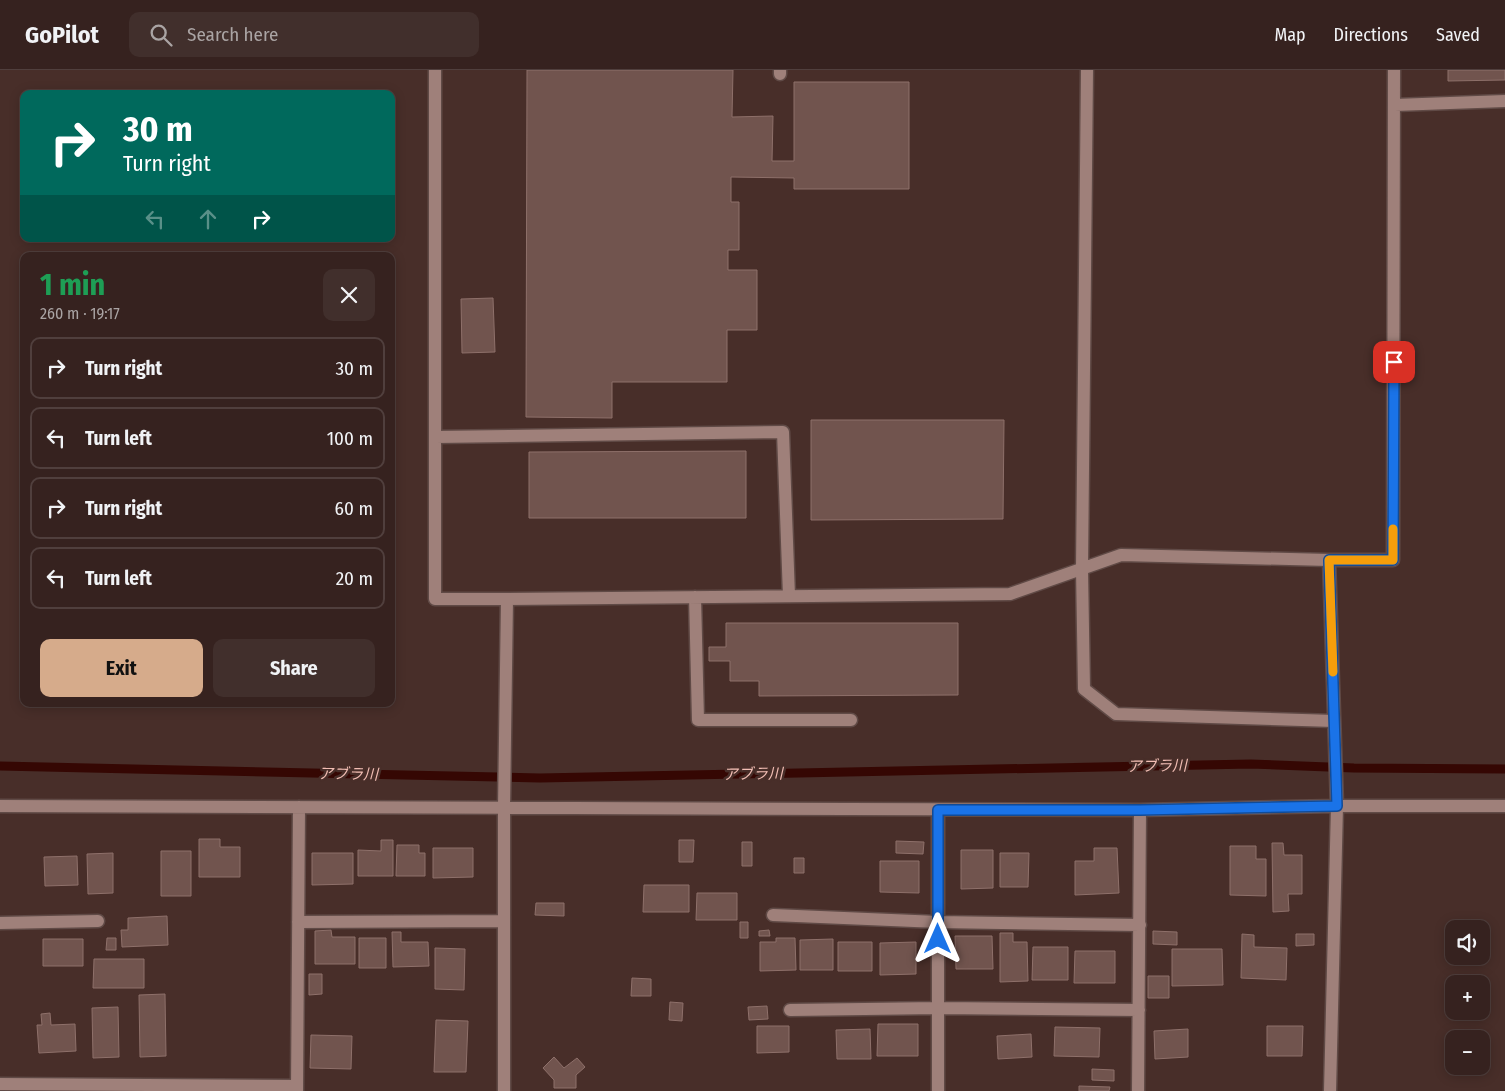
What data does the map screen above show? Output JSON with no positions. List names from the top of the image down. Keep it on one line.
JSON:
{"water":["アブラ川"],"page":{"header":"GoPilot","search":"Search here","nav":["Map","Directions","Saved"],"turn":["30 m","Turn right"],"heading":["1 min","260 m · 19:17"],"list":[{"name":"Turn right","value":"30 m"},{"name":"Turn left","value":"100 m"},{"name":"Turn right","value":"60 m"},{"name":"Turn left","value":"20 m"}],"buttons":["Exit","Share"],"map_buttons":["+","−"]}}
